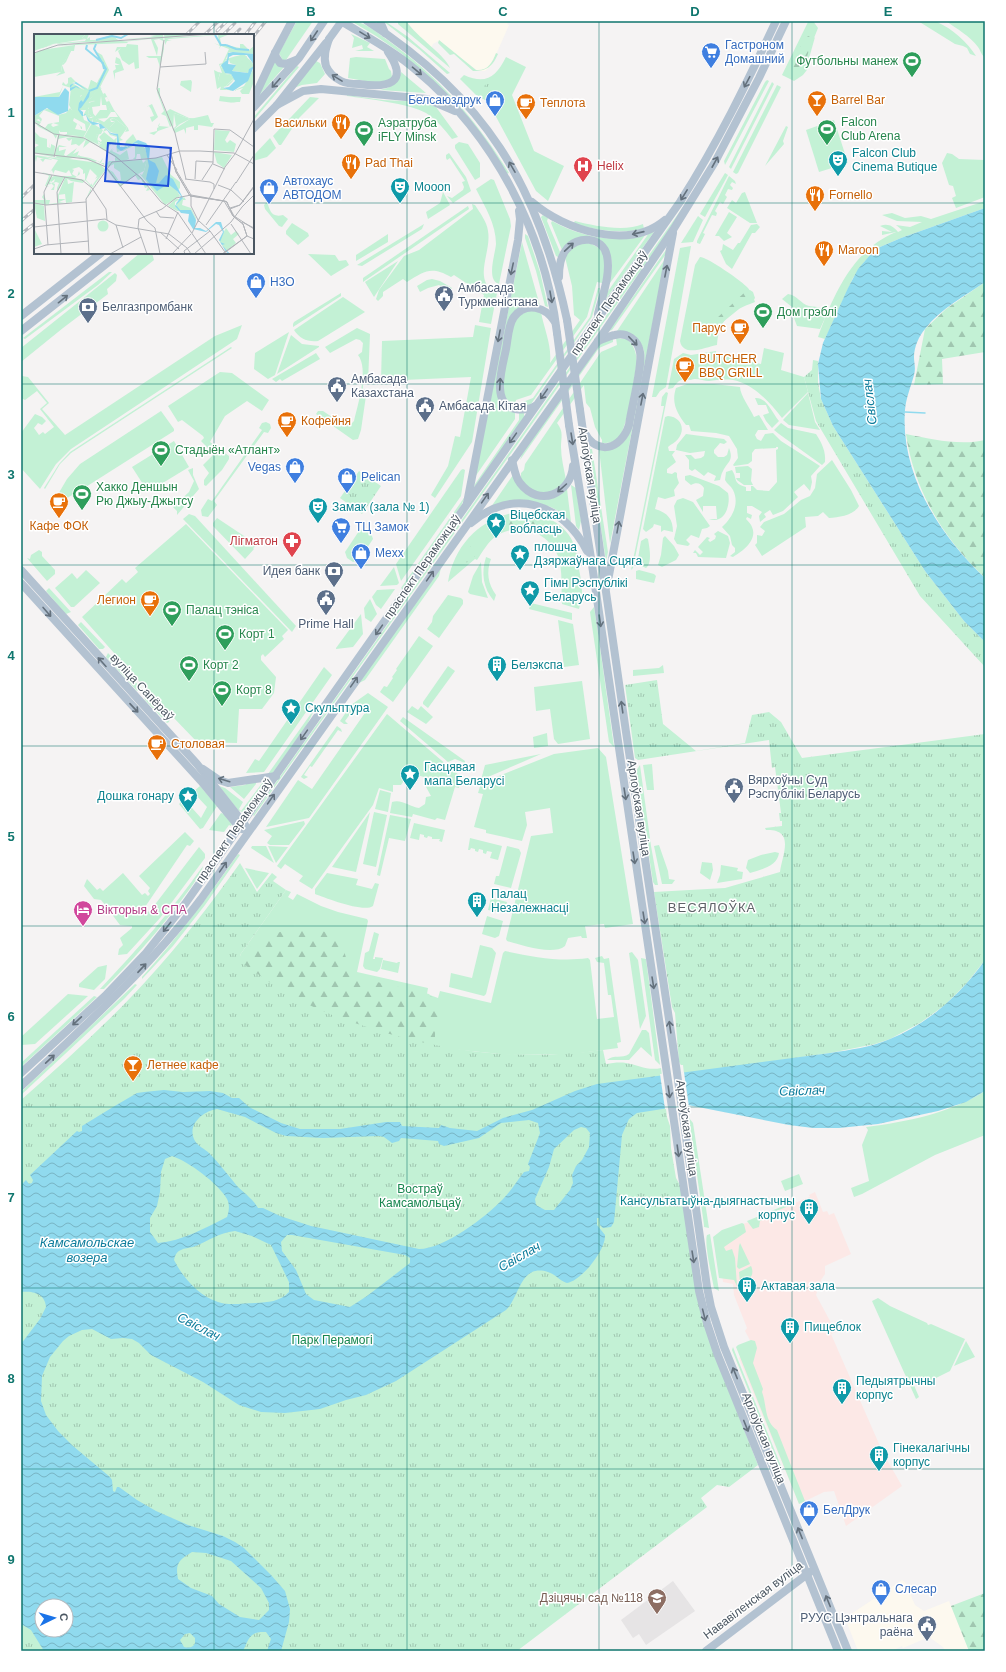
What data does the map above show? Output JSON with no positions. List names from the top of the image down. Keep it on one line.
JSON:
{"streets":{"main road":["праспект Пераможцаў","Арлоўская вуліца","вуліца Сапёраў","Нававіленская вуліца"]},"crossings":[["праспект Пераможцаў","вуліца Сапёраў"],["Арлоўская вуліца","Нававіленская вуліца"]],"districts":["ВЕСЯЛОЎКА"],"water":["Свіслач","Камсамольскае возера"],"parks":["Востраў Камсамольцаў","Парк Перамогі"],"places":{"supermarket":["Гастроном Домашний","ТЦ Замок"],"sports":["Футбольны манеж","Falcon Club Arena","Аэратруба iFLY Minsk","Дом грэблі","Стадыён «Атлант»","Хакко Деншын Рю Джыу-Джытсу","Палац тэніса","Корт 1","Корт 2","Корт 8"],"shop":["Белсаюздрук","Автохаус АВТОДОМ","H3O","Vegas","Pelican","Mexx","БелДрук","Слесар"],"bar":["Barrel Bar","Летнее кафе"],"cafe":["Теплота","Парус","BUTCHER BBQ GRILL","Кофейня","Кафе ФОК","Легион","Столовая"],"restaurant":["Васильки","Pad Thai","Fornello","Maroon"],"theatre":["Falcon Club Cinema Butique","Mooon","Замак (зала № 1)"],"hospital":["Helix"],"public building":["Амбасада Туркменістана","Амбасада Казахстана","Амбасада Кітая","Prime Hall","Вярхоўны Суд Рэспублікі Беларусь","РУУС Цэнтральнага раёна"],"bank":["Белгазпромбанк","Идея банк"],"place":["Віцебская вобласць","плошча Дзяржаўнага Сцяга","Гімн Рэспублікі Беларусь","Скульптура","Гасцявая мапа Беларусі","Дошка гонару"],"pharmacy":["Лігматон"],"building":["Белэкспа","Палац Незалежнасці","Кансультатыўна-дыягнастычны корпус","Актавая зала","Пищеблок","Педыятрычны корпус","Гінекалагічны корпус"],"hotel":["Вікторыя & СПА"],"school or university":["Дзіцячы сад №118"]},"north":"right","grid":{"columns":["A","B","C","D","E"],"rows":["1","2","3","4","5","6","7","8","9"]}}
